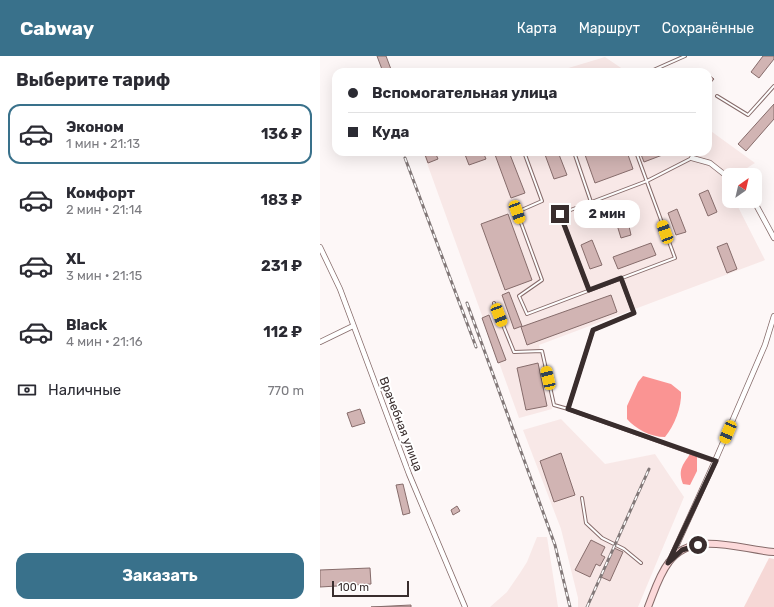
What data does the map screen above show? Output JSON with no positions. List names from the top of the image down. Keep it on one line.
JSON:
{"streets":{"street":["Врачебная улица"]},"scale_bar":"100 m","north":"top right","page":{"header":"Cabway","nav":["Карта","Маршрут","Сохранённые"],"heading":"Выберите тариф","banner":["Вспомогательная улица","Куда"],"list":[{"name":"Эконом","note":"1 мин · 21:13","value":"136 ₽"},{"name":"Комфорт","note":"2 мин · 21:14","value":"183 ₽"},{"name":"XL","note":"3 мин · 21:15","value":"231 ₽"},{"name":"Black","note":"4 мин · 21:16","value":"112 ₽"}],"bubble":"2 мин","pay":["Наличные","770 m"],"buttons":"Заказать","scale":"100 m"}}
